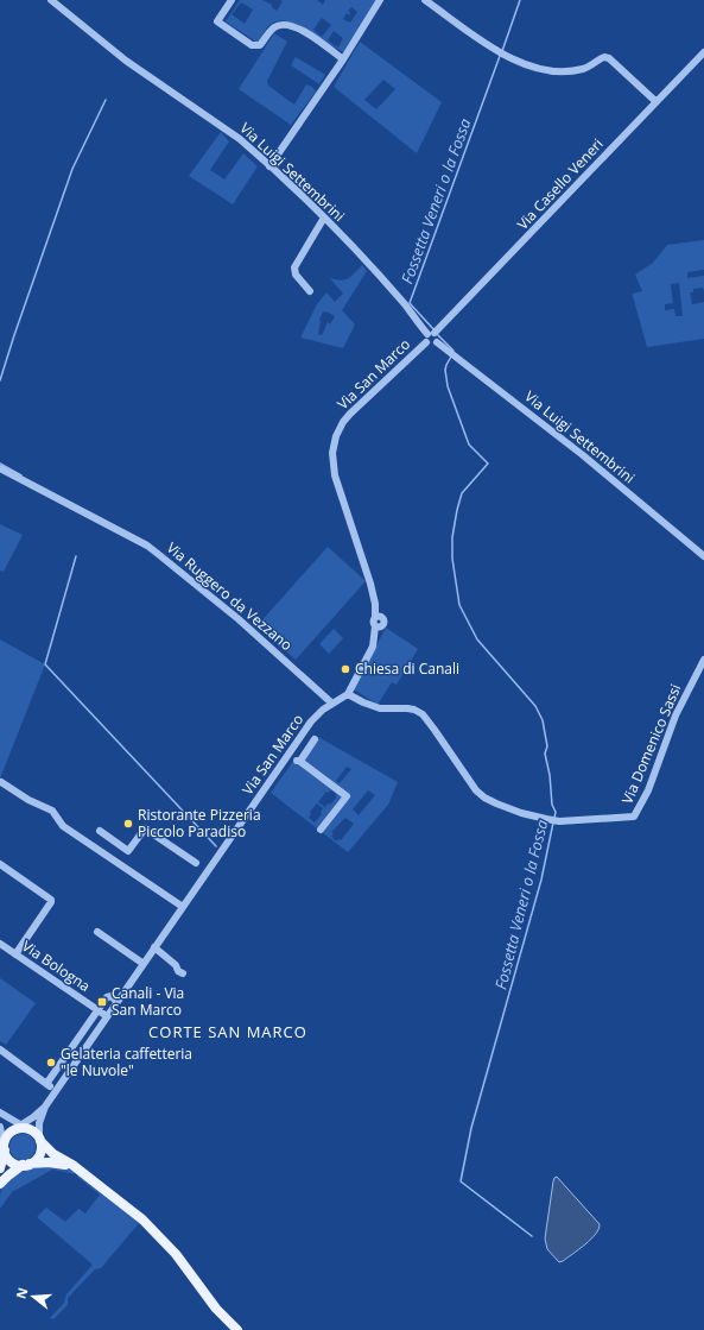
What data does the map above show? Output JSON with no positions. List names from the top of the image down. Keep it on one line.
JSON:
{"streets":{"street":["Via Luigi Settembrini","Via Casello Veneri","Via San Marco","Via Ruggero da Vezzano","Via Domenico Sassi","Via Bologna"]},"crossings":[["Via Luigi Settembrini","Via Casello Veneri"],["Via Luigi Settembrini","Via San Marco"],["Via Casello Veneri","Via San Marco"],["Via San Marco","Via Ruggero da Vezzano"],["Via San Marco","Via Domenico Sassi"],["Via San Marco","Via Bologna"]],"districts":["CORTE SAN MARCO"],"water":["Fossetta Veneri o la Fossa"],"places":{"other":["Chiesa di Canali","Ristorante Pizzeria Piccolo Paradiso","Gelateria caffetteria \"le Nuvole\""],"transit":["Canali - Via San Marco"]},"north":"left"}
